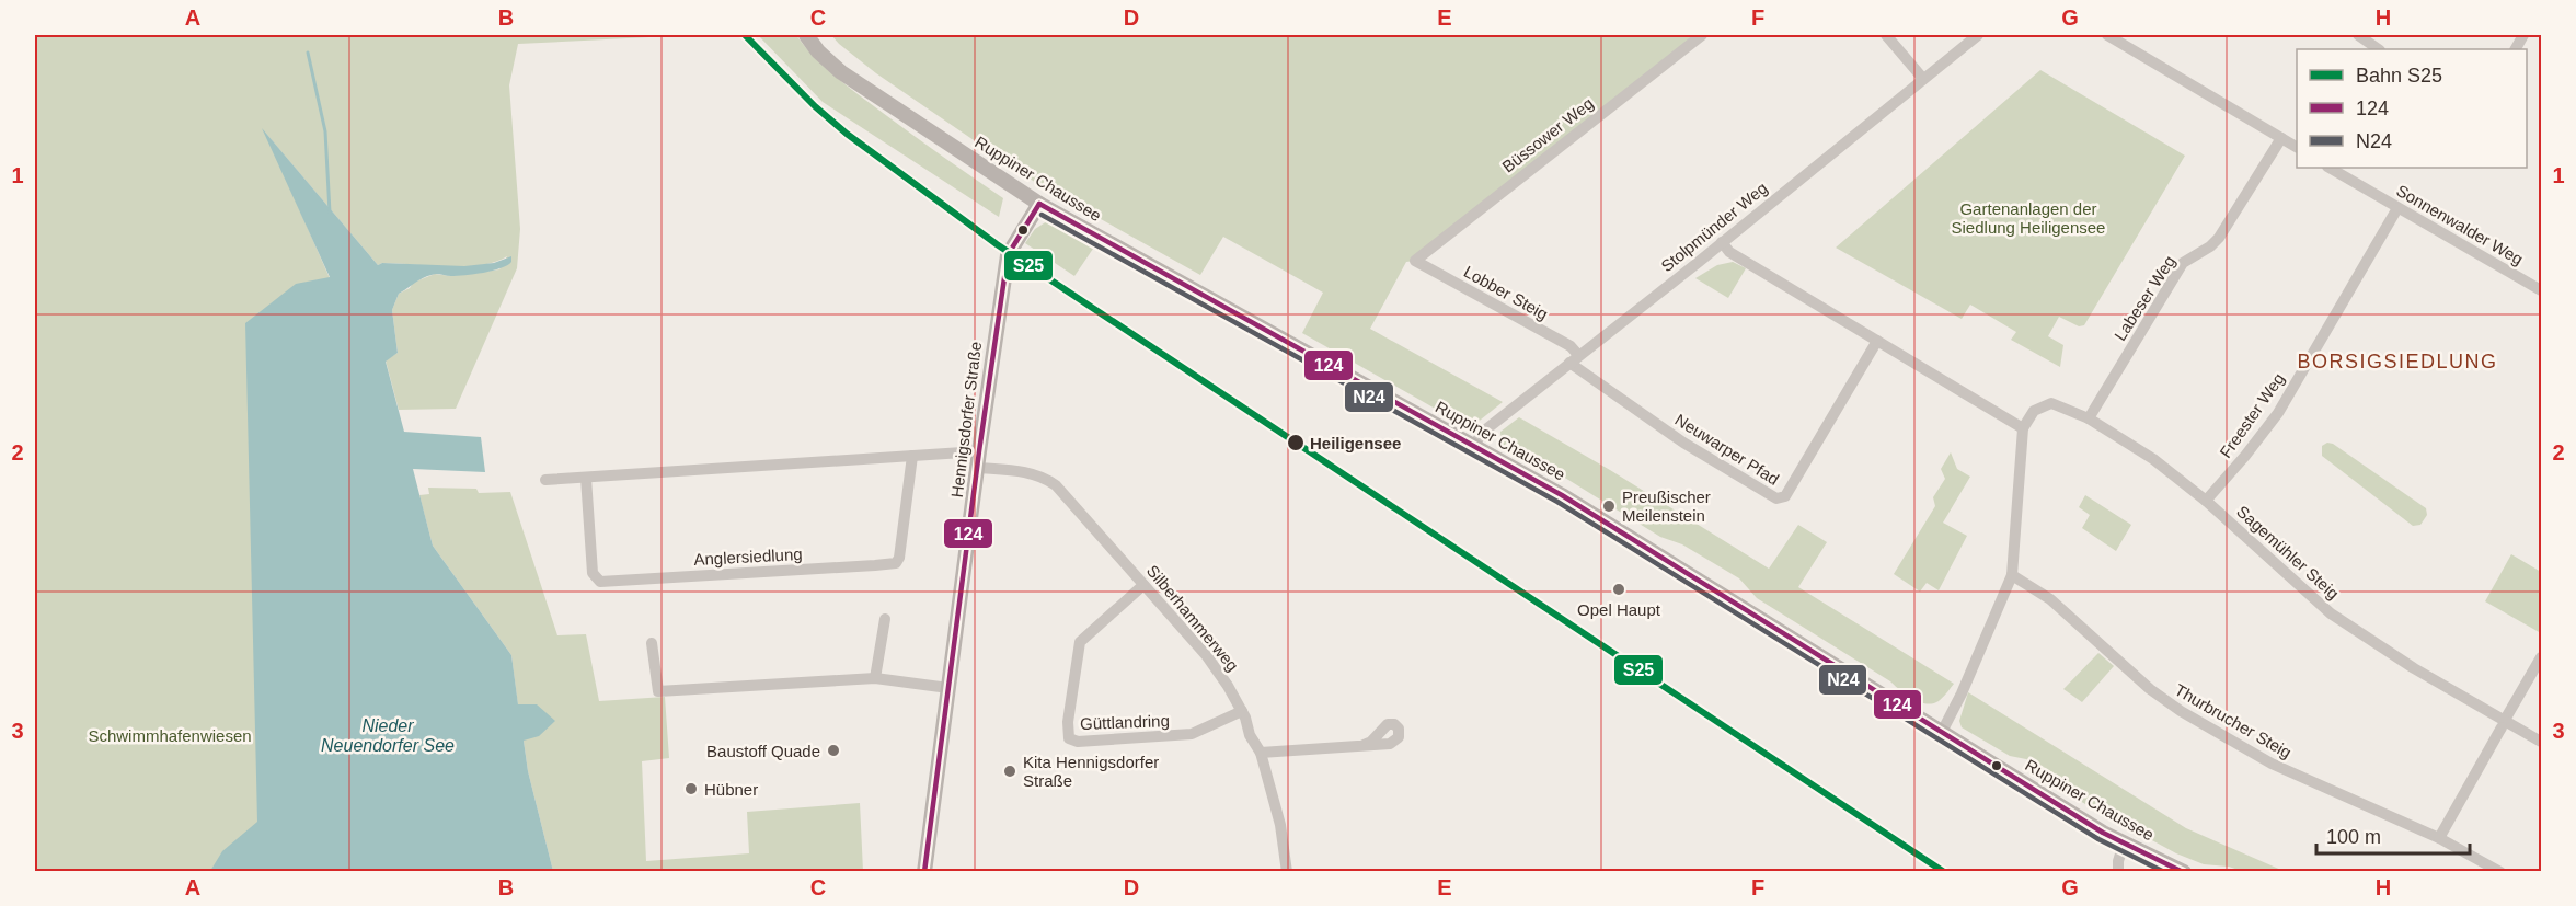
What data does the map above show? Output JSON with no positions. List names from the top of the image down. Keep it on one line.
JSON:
{"streets":{"main road":["Ruppiner Chaussee","Hennigsdorfer Straße"],"street":["Büssower Weg","Sonnenwalder Weg","Stolpmünder Weg","Lobber Steig","Labeser Weg","Freester Weg","Neuwarper Pfad","Sagemühler Steig","Anglersiedlung","Silberhammerweg","Thurbrucher Steig","Güttlandring"]},"crossings":[["Büssower Weg","Lobber Steig"],["Ruppiner Chaussee","Stolpmünder Weg"],["Ruppiner Chaussee","Hennigsdorfer Straße"],["Sonnenwalder Weg","Freester Weg"],["Stolpmünder Weg","Lobber Steig"],["Stolpmünder Weg","Neuwarper Pfad"],["Lobber Steig","Neuwarper Pfad"],["Labeser Weg","Sagemühler Steig"],["Freester Weg","Sagemühler Steig"],["Hennigsdorfer Straße","Silberhammerweg"],["Silberhammerweg","Güttlandring"]],"districts":["BORSIGSIEDLUNG"],"water":["Nieder Neuendorfer See"],"parks":["Gartenanlagen der Siedlung Heiligensee","Schwimmhafenwiesen"],"places":["Heiligensee","Preußischer Meilenstein","Opel Haupt","Baustoff Quade","Kita Hennigsdorfer Straße","Hübner"],"lines":["rail line S25","transit line 124","transit line N24"],"legend":["Bahn S25","124","N24"],"scale_bar":"100 m","grid":{"columns":["A","B","C","D","E","F","G","H"],"rows":["1","2","3"]}}
